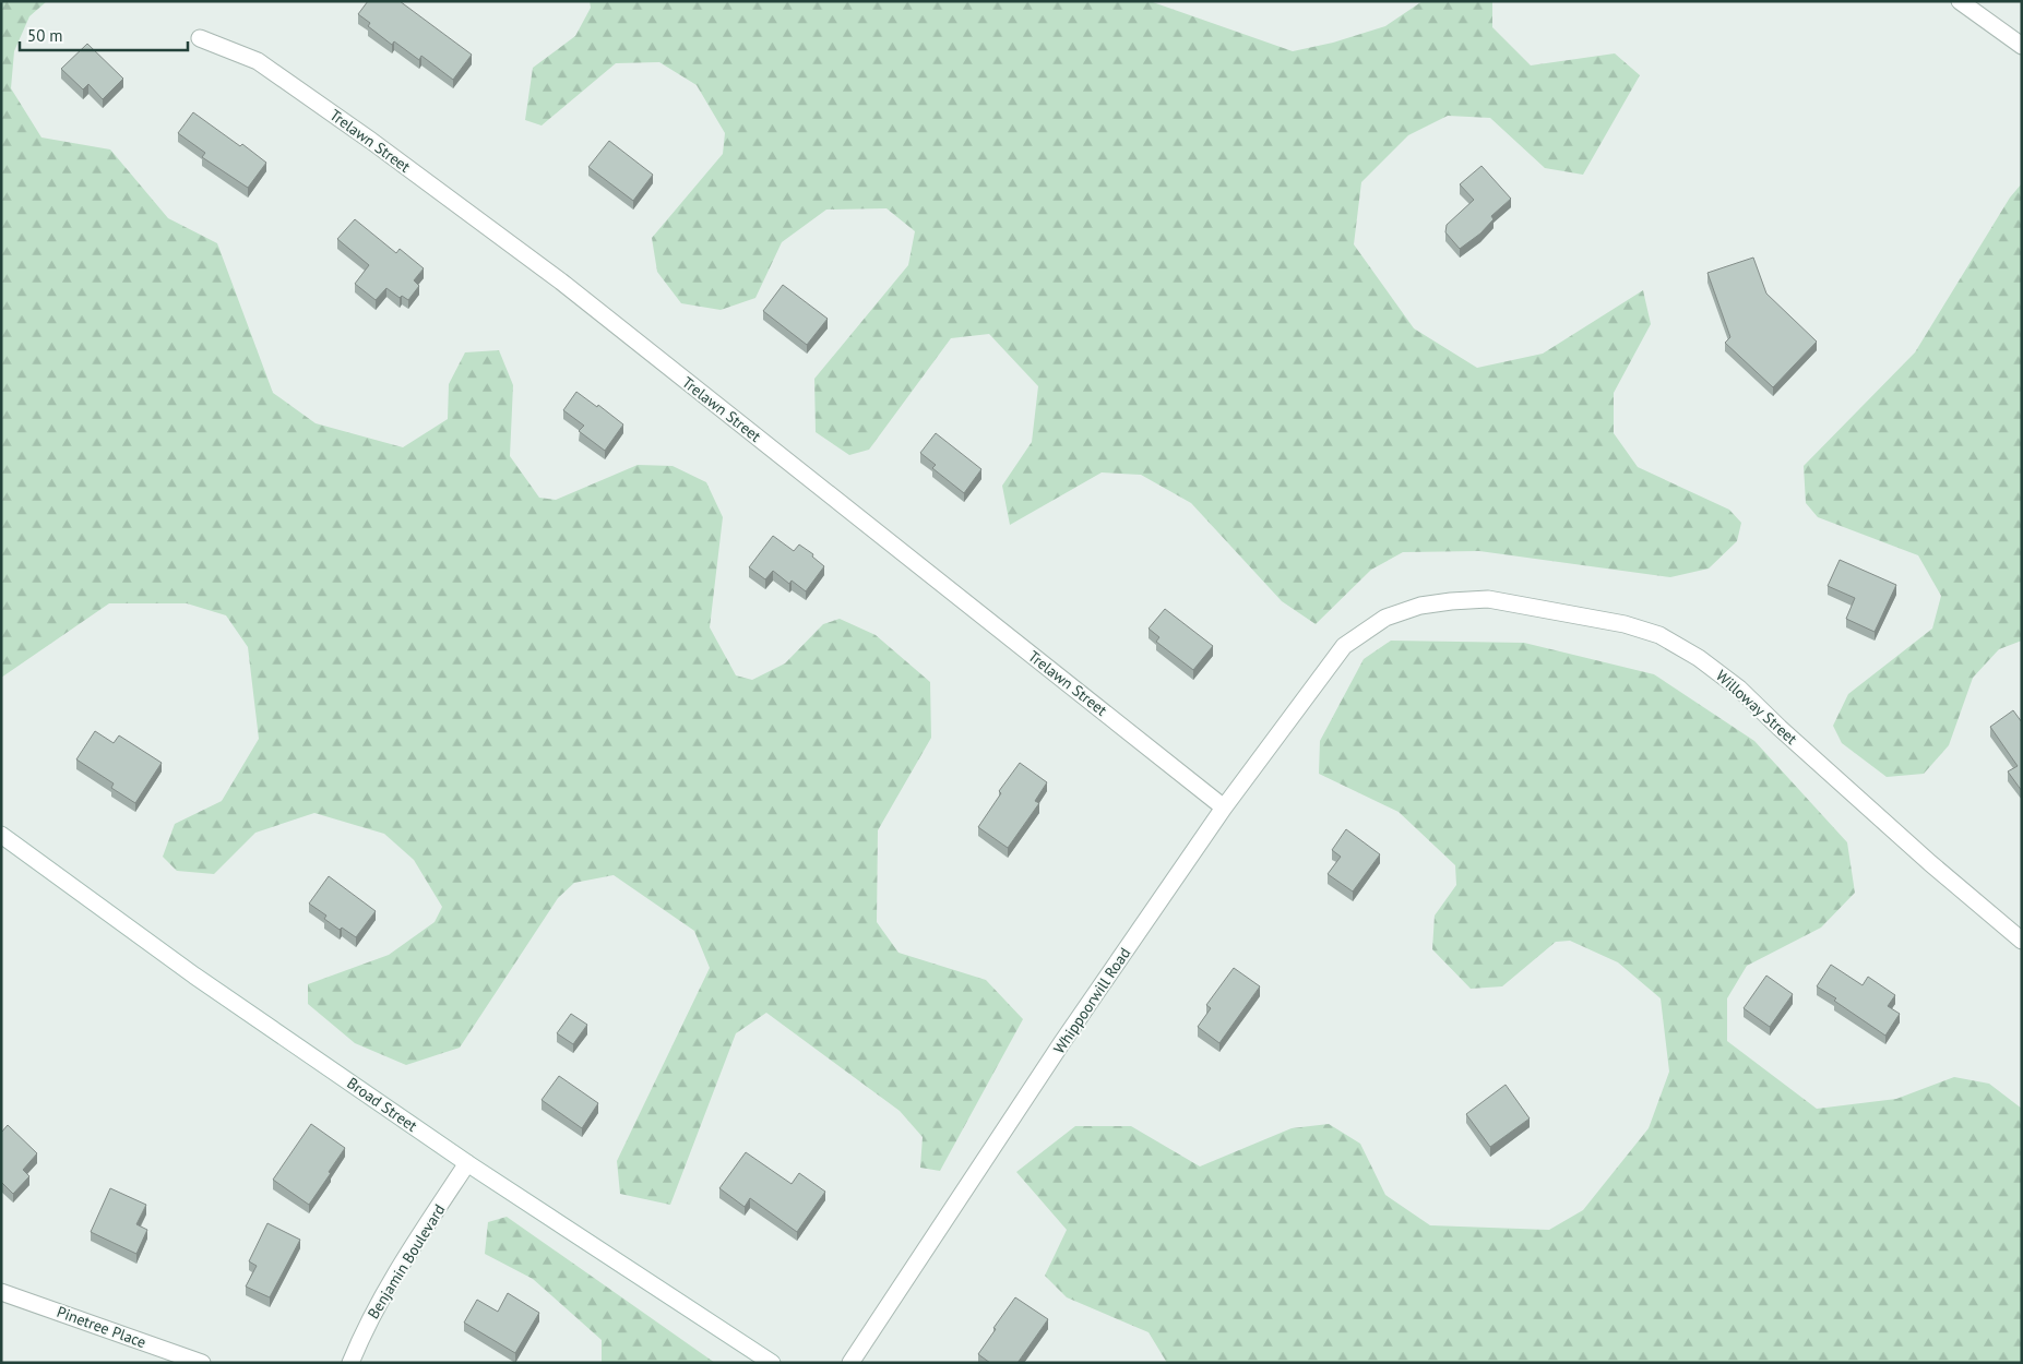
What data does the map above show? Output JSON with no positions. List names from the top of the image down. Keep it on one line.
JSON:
{"streets":{"street":["Trelawn Street","Willoway Street","Whippoorwill Road","Broad Street","Benjamin Boulevard","Pinetree Place"]},"crossings":[["Trelawn Street","Whippoorwill Road"],["Willoway Street","Whippoorwill Road"],["Broad Street","Benjamin Boulevard"]],"scale_bar":"50 m"}
